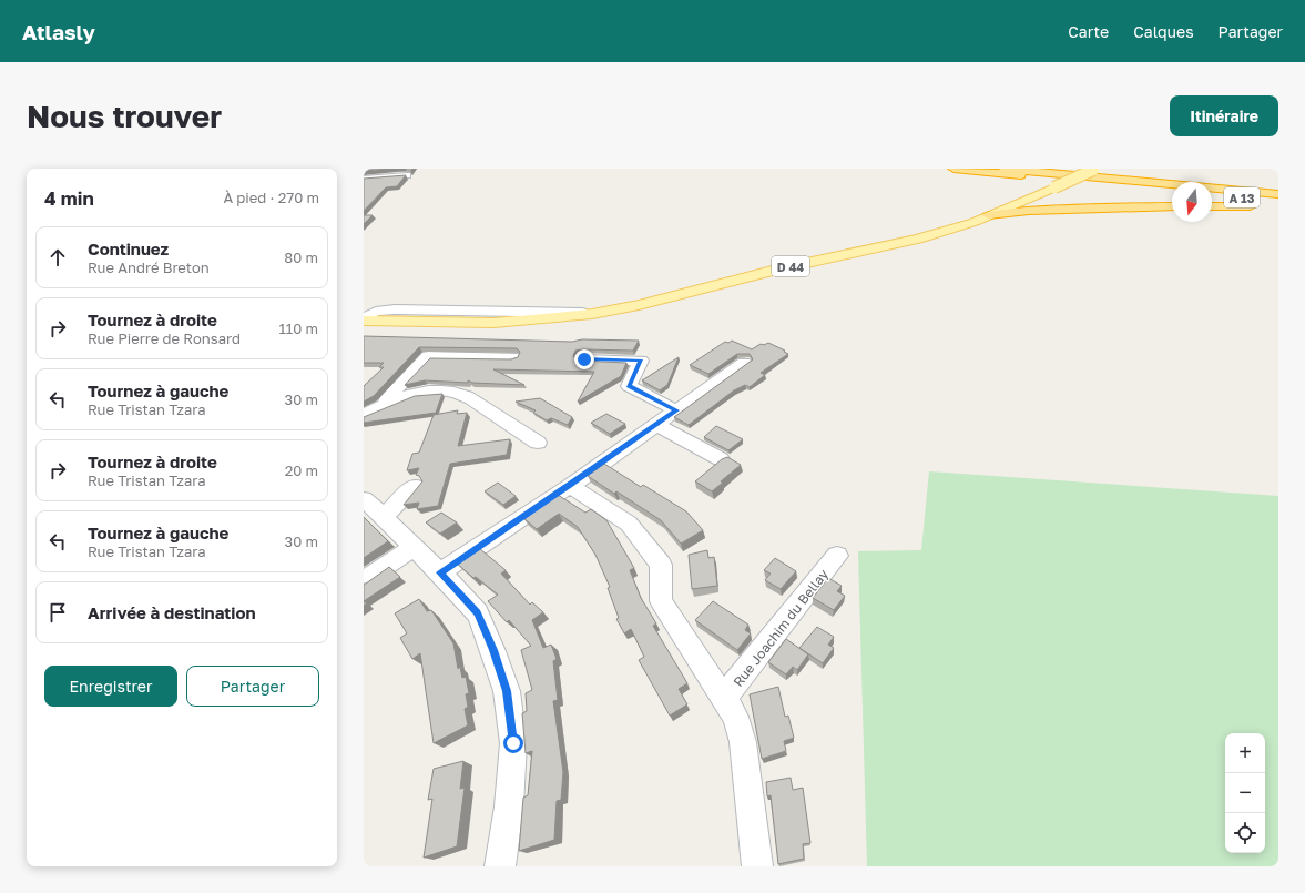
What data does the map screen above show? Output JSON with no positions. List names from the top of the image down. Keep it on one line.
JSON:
{"streets":{"highway":["A 13"],"main road":["D 44"],"street":["Rue Joachim du Bellay"]},"north":"bottom","page":{"header":"Atlasly","nav":["Carte","Calques","Partager"],"buttons":["Itinéraire",["Enregistrer","Partager"]],"title":"Nous trouver","heading":["4 min","À pied · 270 m"],"list":[["Continuez","Rue André Breton","80 m"],["Tournez à droite","Rue Pierre de Ronsard","110 m"],["Tournez à gauche","Rue Tristan Tzara","30 m"],["Tournez à droite","Rue Tristan Tzara","20 m"],["Tournez à gauche","Rue Tristan Tzara","30 m"],"Arrivée à destination"],"map_buttons":["+","−"]}}
